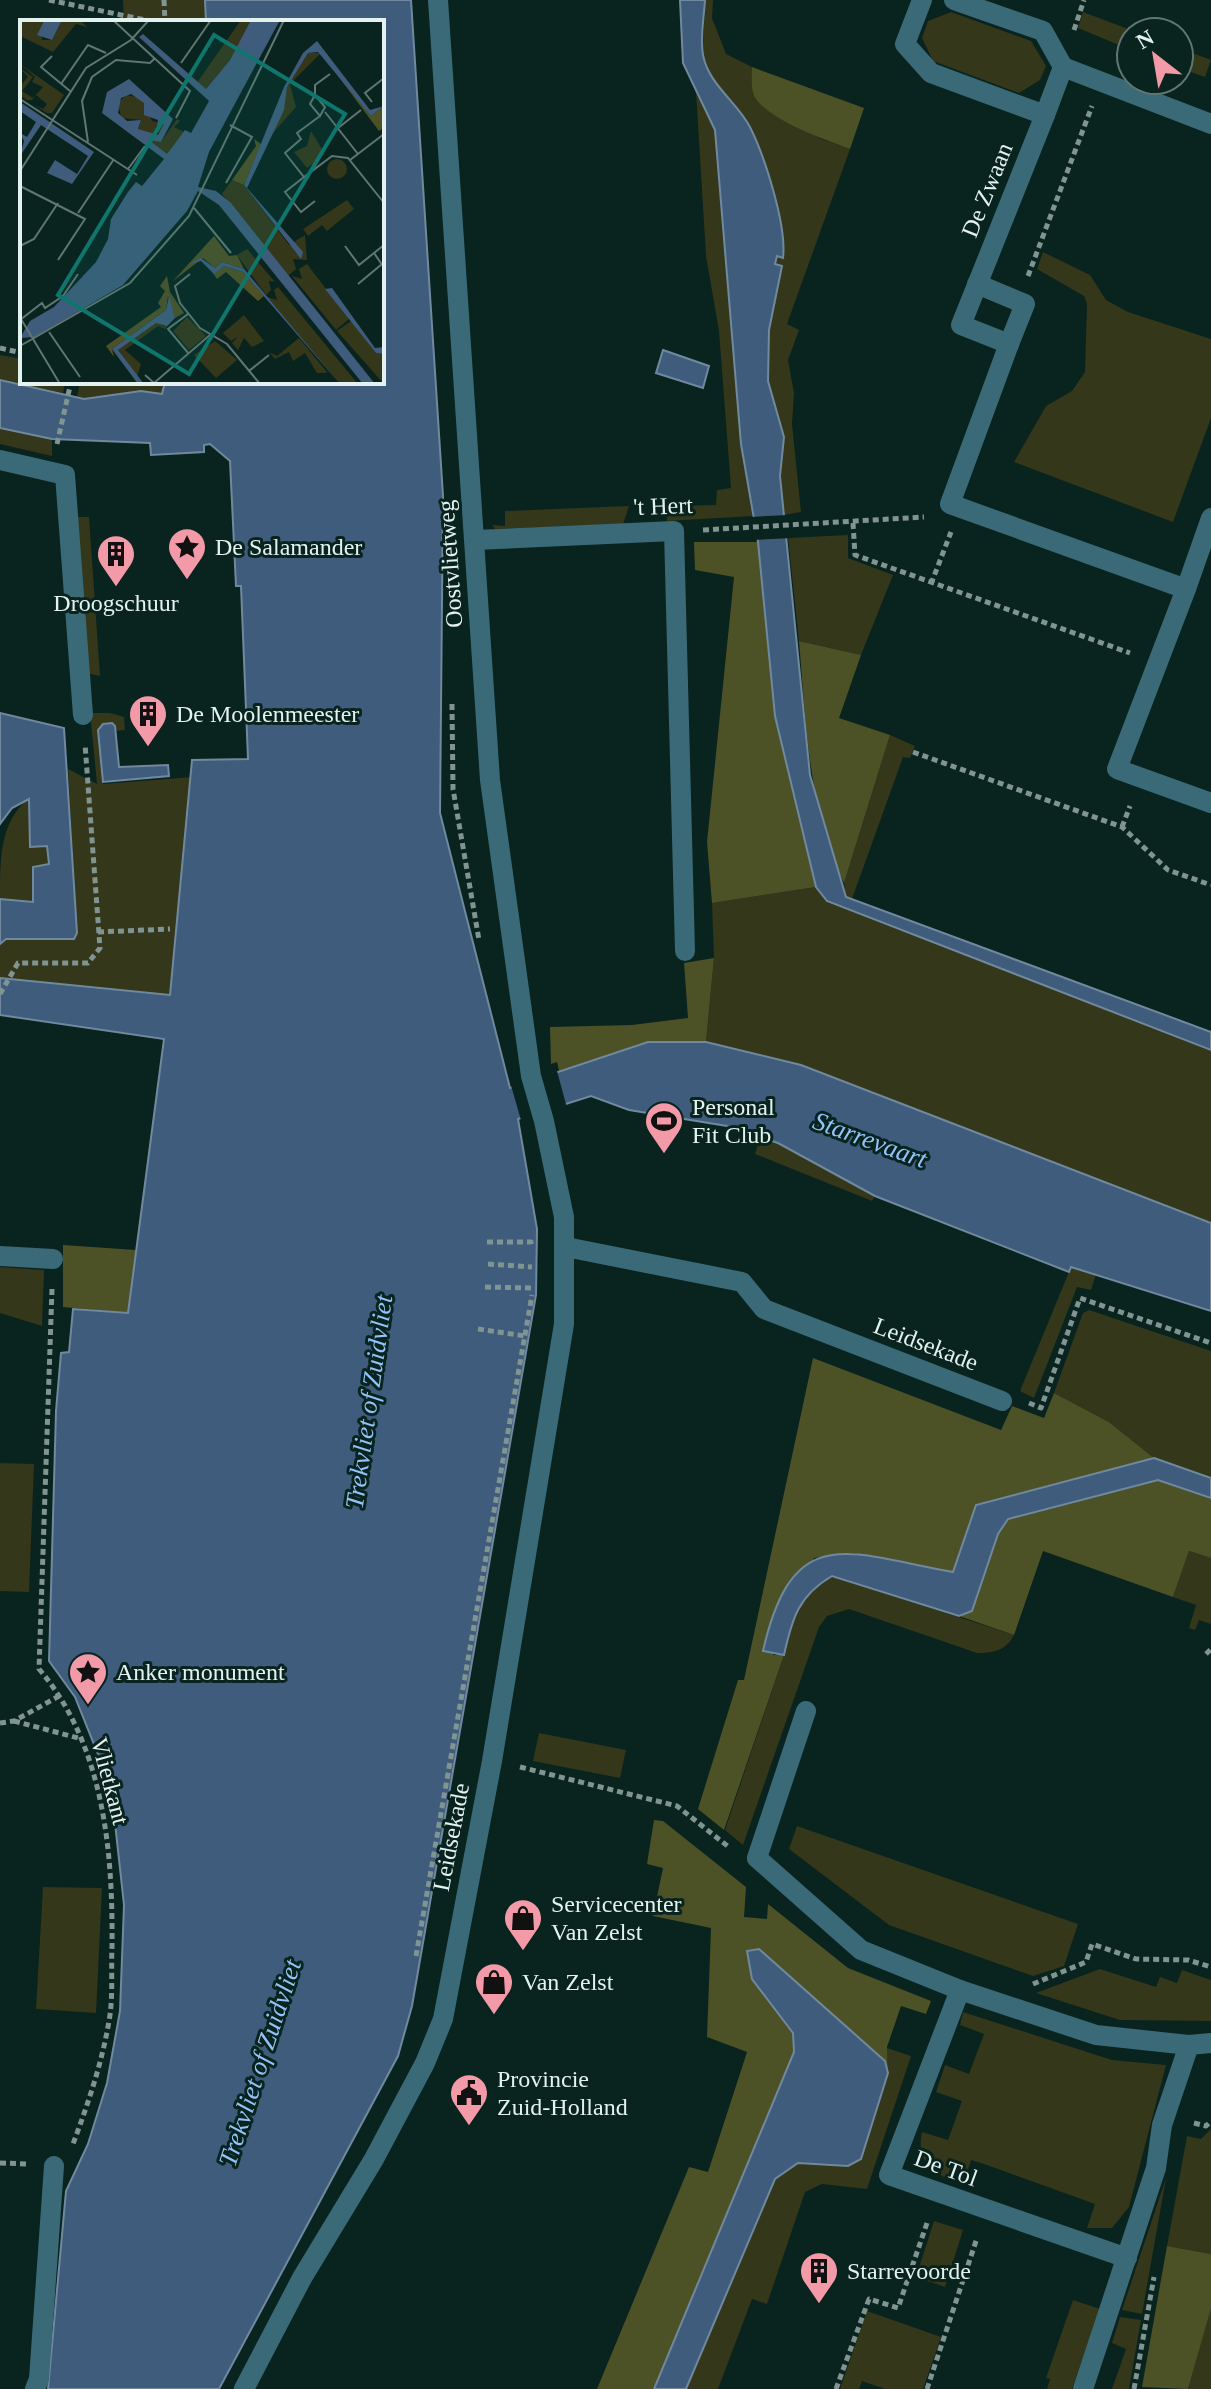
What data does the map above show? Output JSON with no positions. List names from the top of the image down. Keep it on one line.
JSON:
{"streets":{"street":["De Zwaan","'t Hert","Oostvlietweg","Leidsekade","De Tol"],"path":["Vlietkant"]},"crossings":[["'t Hert","Oostvlietweg"],["Oostvlietweg","Leidsekade"]],"water":["Starrevaart","Trekvliet of Zuidvliet"],"places":{"place":["De Salamander","Anker monument"],"building":["Droogschuur","De Moolenmeester","Starrevoorde"],"sports":["Personal Fit Club"],"shop":["Servicecenter Van Zelst","Van Zelst"],"public building":["Provincie Zuid-Holland"]},"north":"top left"}
